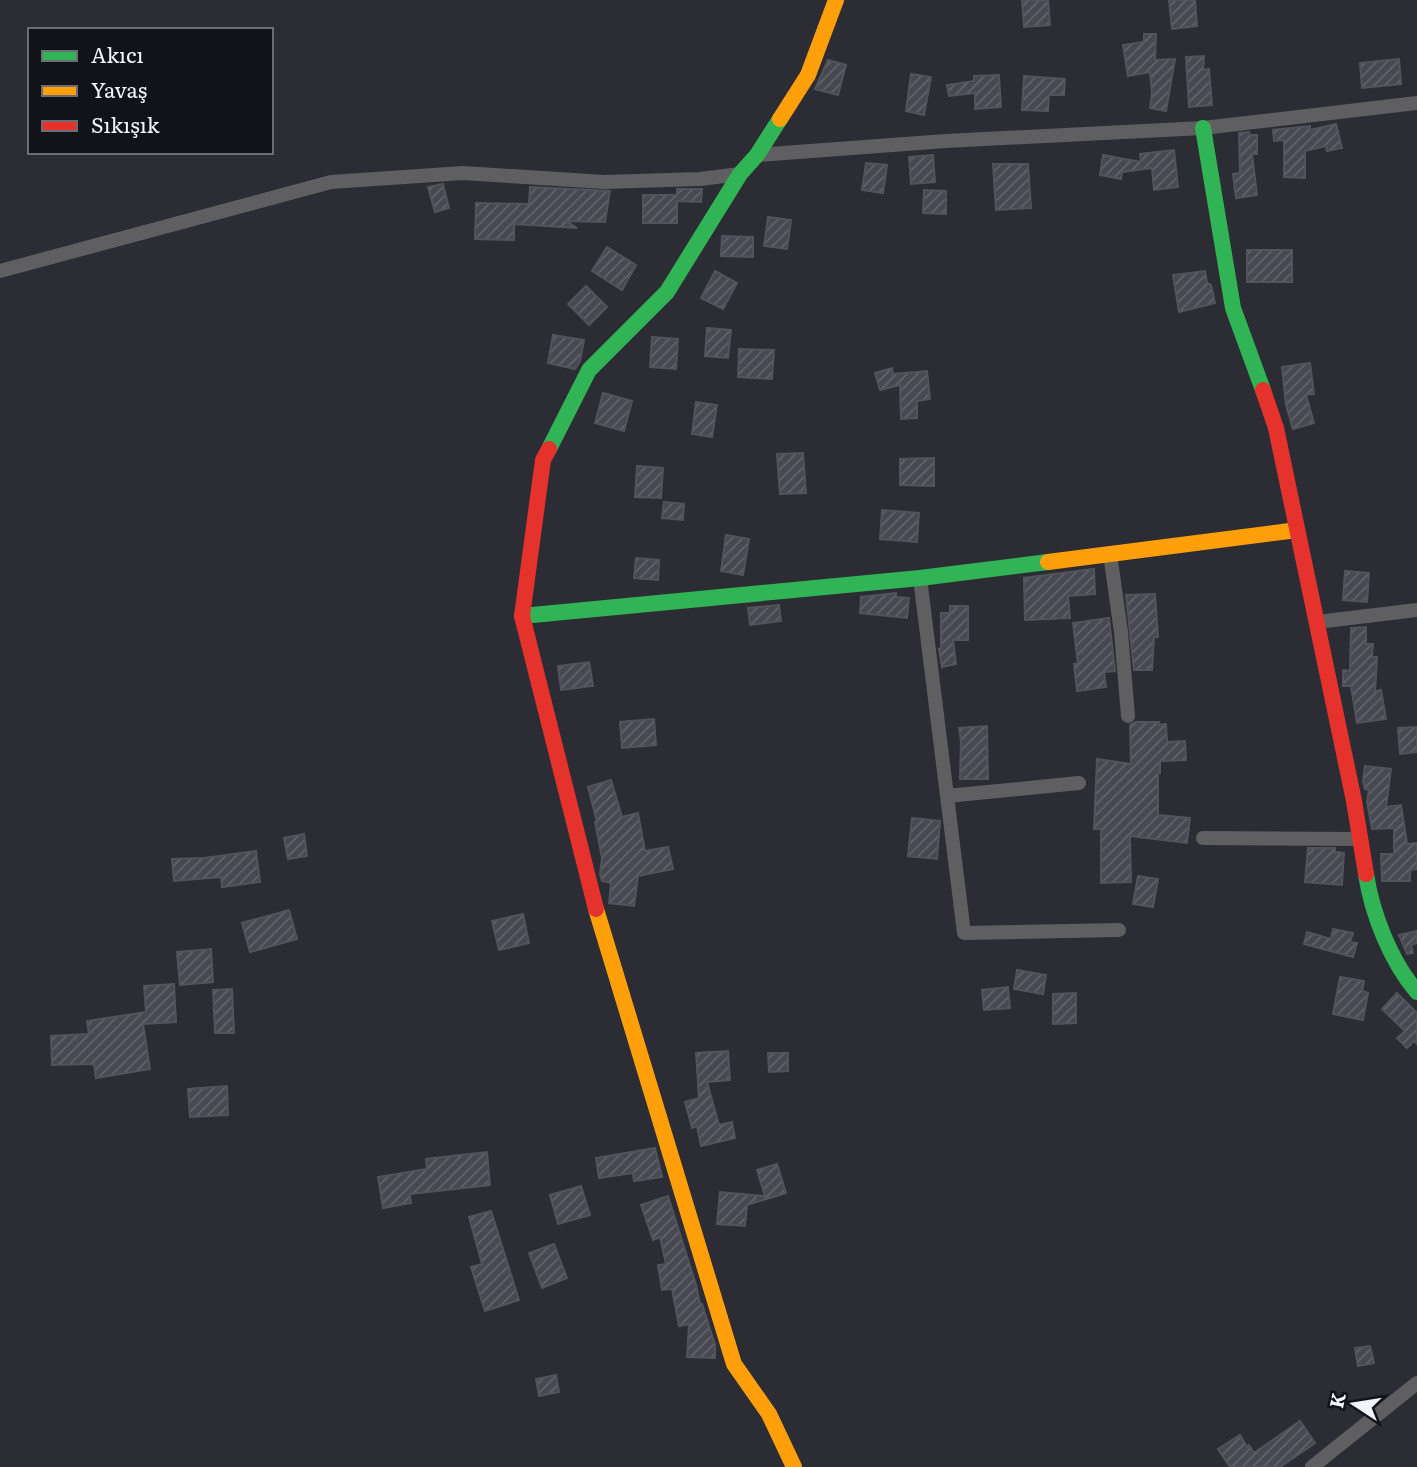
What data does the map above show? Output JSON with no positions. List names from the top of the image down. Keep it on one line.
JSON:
{"legend":["Akıcı","Yavaş","Sıkışık"],"north":"left"}
